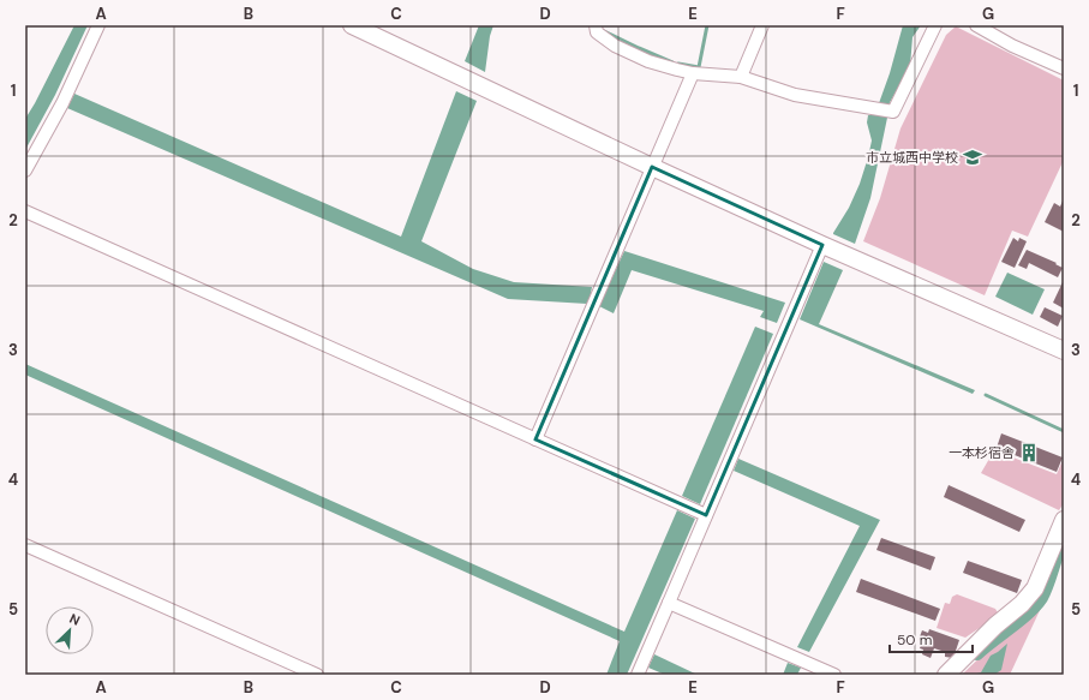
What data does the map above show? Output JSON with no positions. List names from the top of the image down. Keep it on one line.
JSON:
{"places":{"school or university":["市立城西中学校"],"building":["一本杉宿舎"]},"scale_bar":"50 m","north":"top right","grid":{"columns":["A","B","C","D","E","F","G"],"rows":["1","2","3","4","5"]}}
